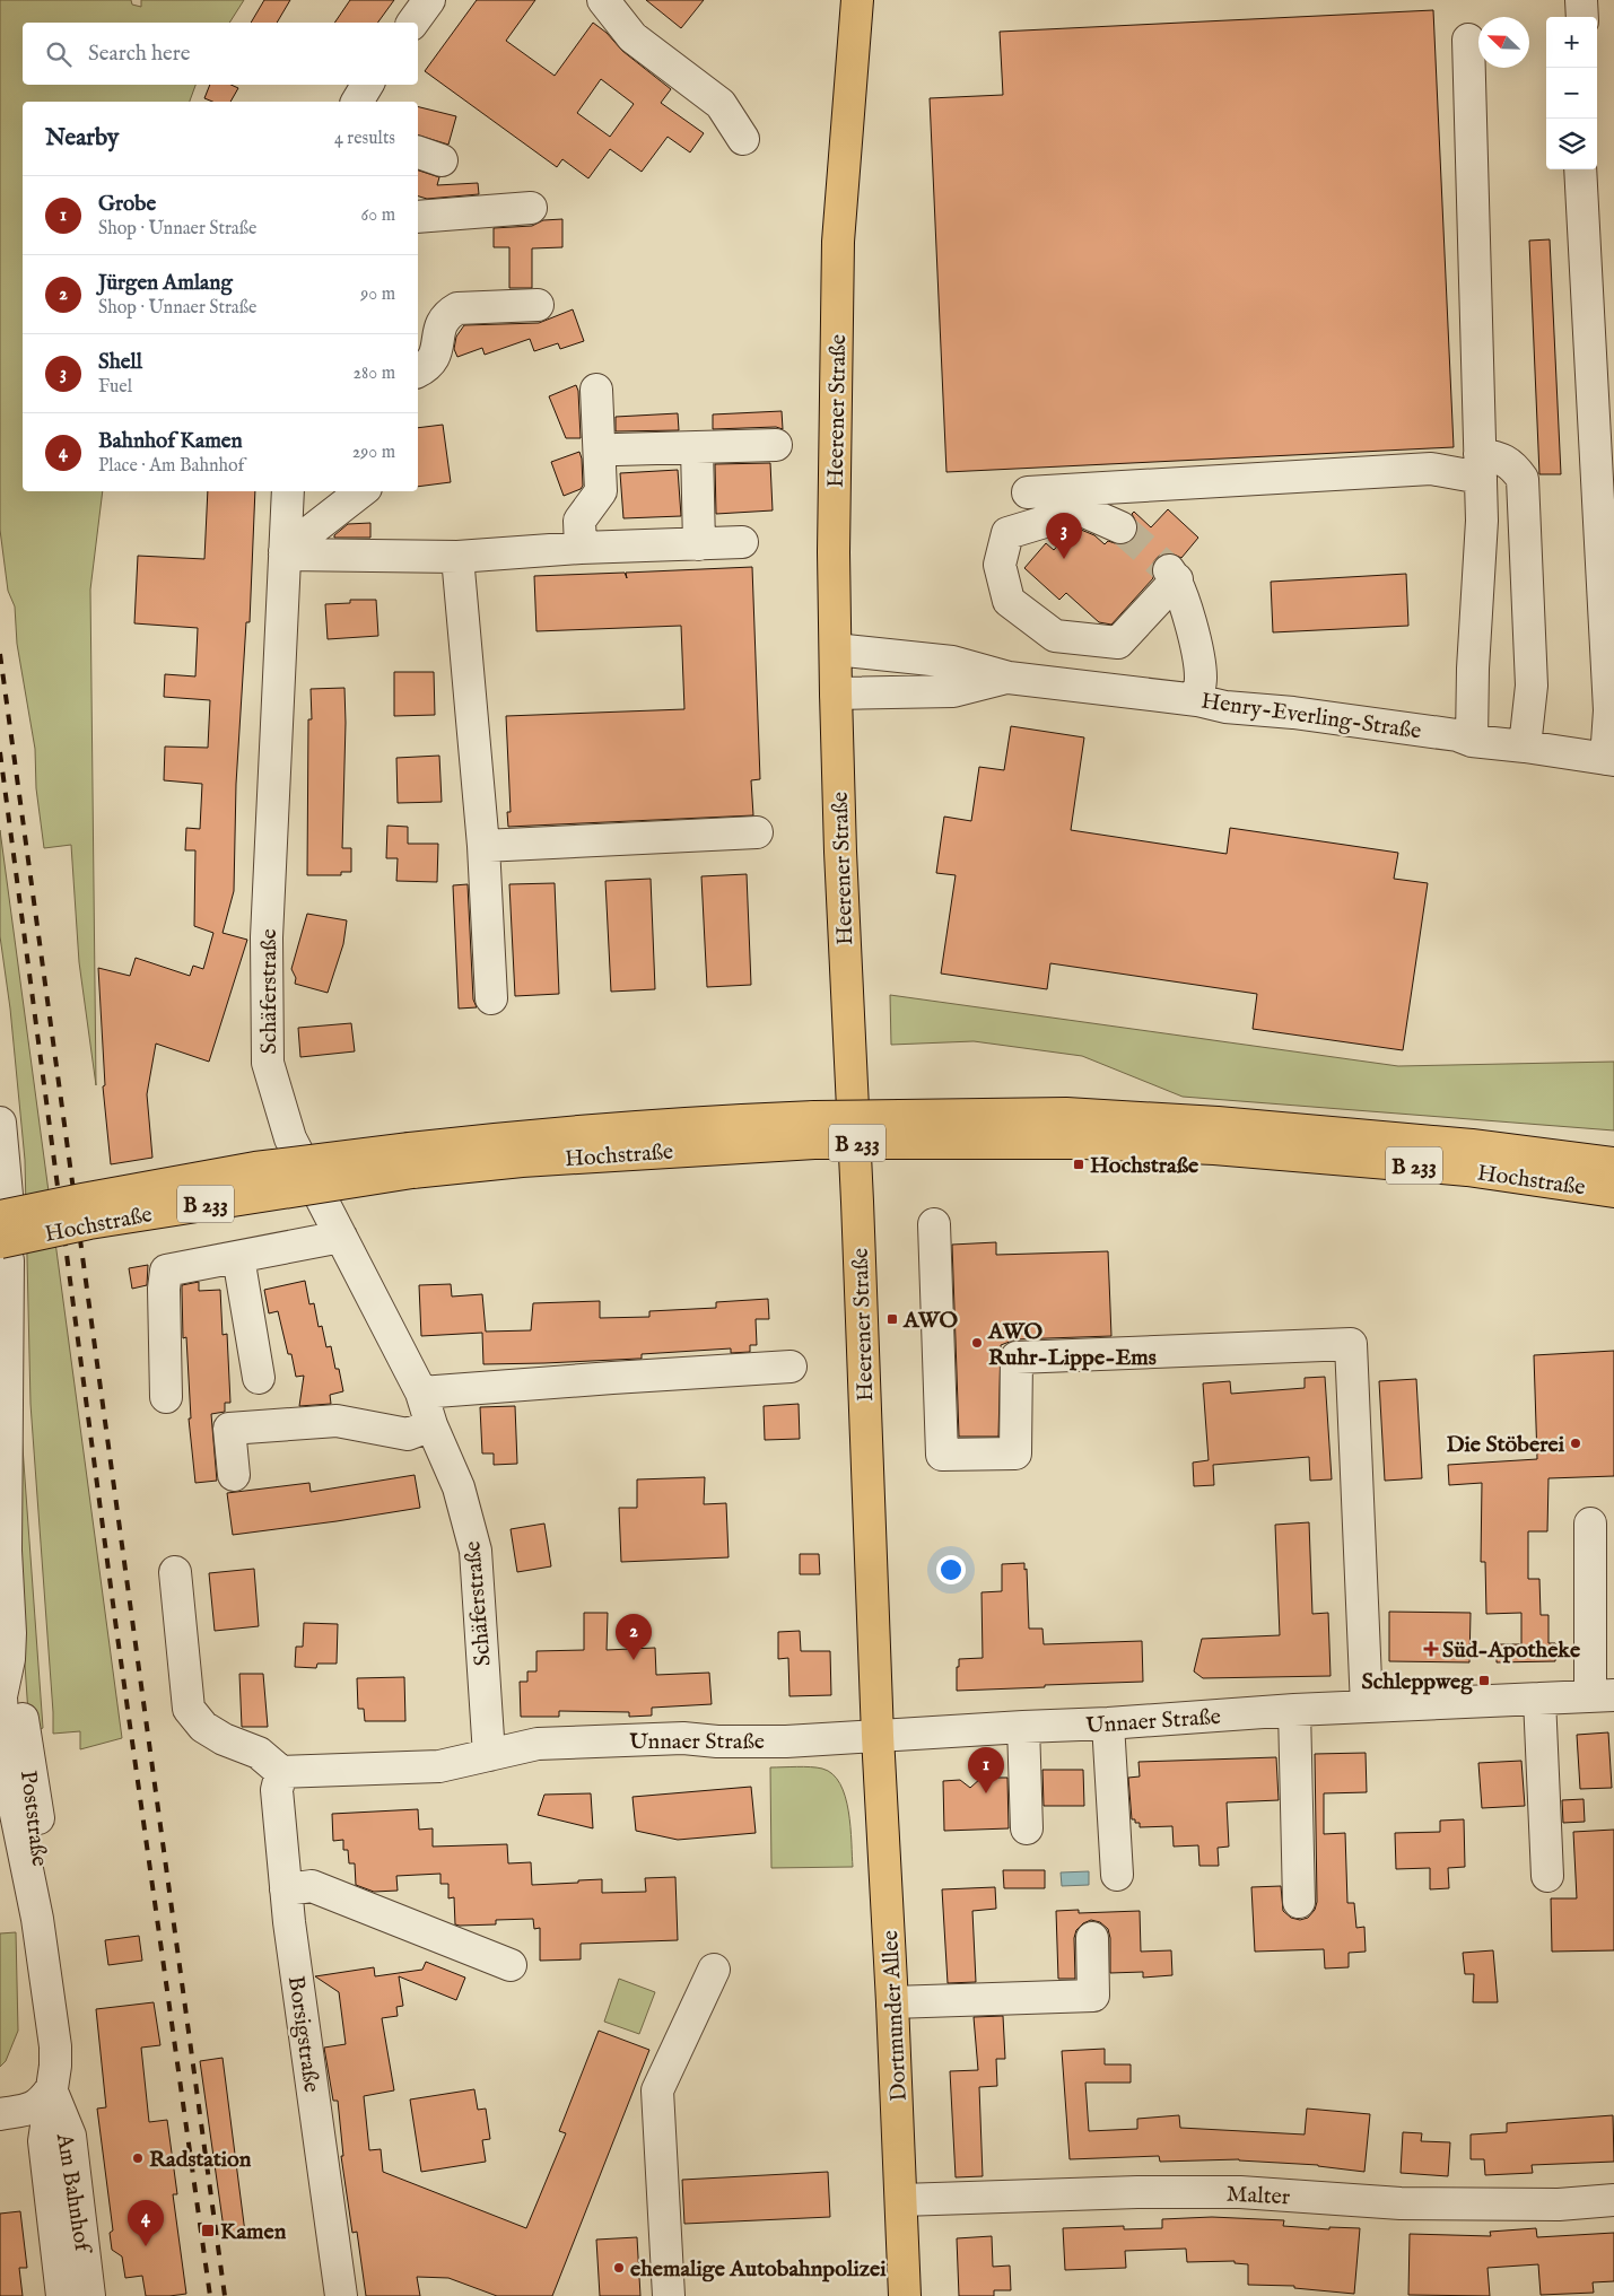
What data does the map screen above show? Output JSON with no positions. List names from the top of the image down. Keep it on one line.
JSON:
{"streets":{"main road":["Heerener Straße","B 233","Hochstraße","Dortmunder Allee"],"street":["Henry-Everling-Straße","Schäferstraße","Unnaer Straße","Poststraße","Borsigstraße","Am Bahnhof","Malter"]},"crossings":[["Heerener Straße","Henry-Everling-Straße"],["Heerener Straße","Unnaer Straße"],["Heerener Straße","Dortmunder Allee"],["Schäferstraße","Unnaer Straße"],["Hochstraße","Poststraße"],["Unnaer Straße","Dortmunder Allee"],["Unnaer Straße","Borsigstraße"],["Poststraße","Am Bahnhof"],["Dortmunder Allee","Malter"]],"places":{"transit":["Hochstraße","AWO","Schleppweg","Kamen"],"other":["AWO Ruhr-Lippe-Ems","Die Stöberei","Radstation","ehemalige Autobahnpolizei"],"health":["Süd-Apotheke"]},"north":"top left","page":{"map_buttons":["+","−"],"search":"Search here","heading":["Nearby","4 results"],"list":[{"mark":"1","name":"Grobe","note":"Shop · Unnaer Straße","value":"60 m"},{"mark":"2","name":"Jürgen Amlang","note":"Shop · Unnaer Straße","value":"90 m"},{"mark":"3","name":"Shell","note":"Fuel","value":"280 m"},{"mark":"4","name":"Bahnhof Kamen","note":"Place · Am Bahnhof","value":"290 m"}],"pins":["3","2","1","4"]}}
